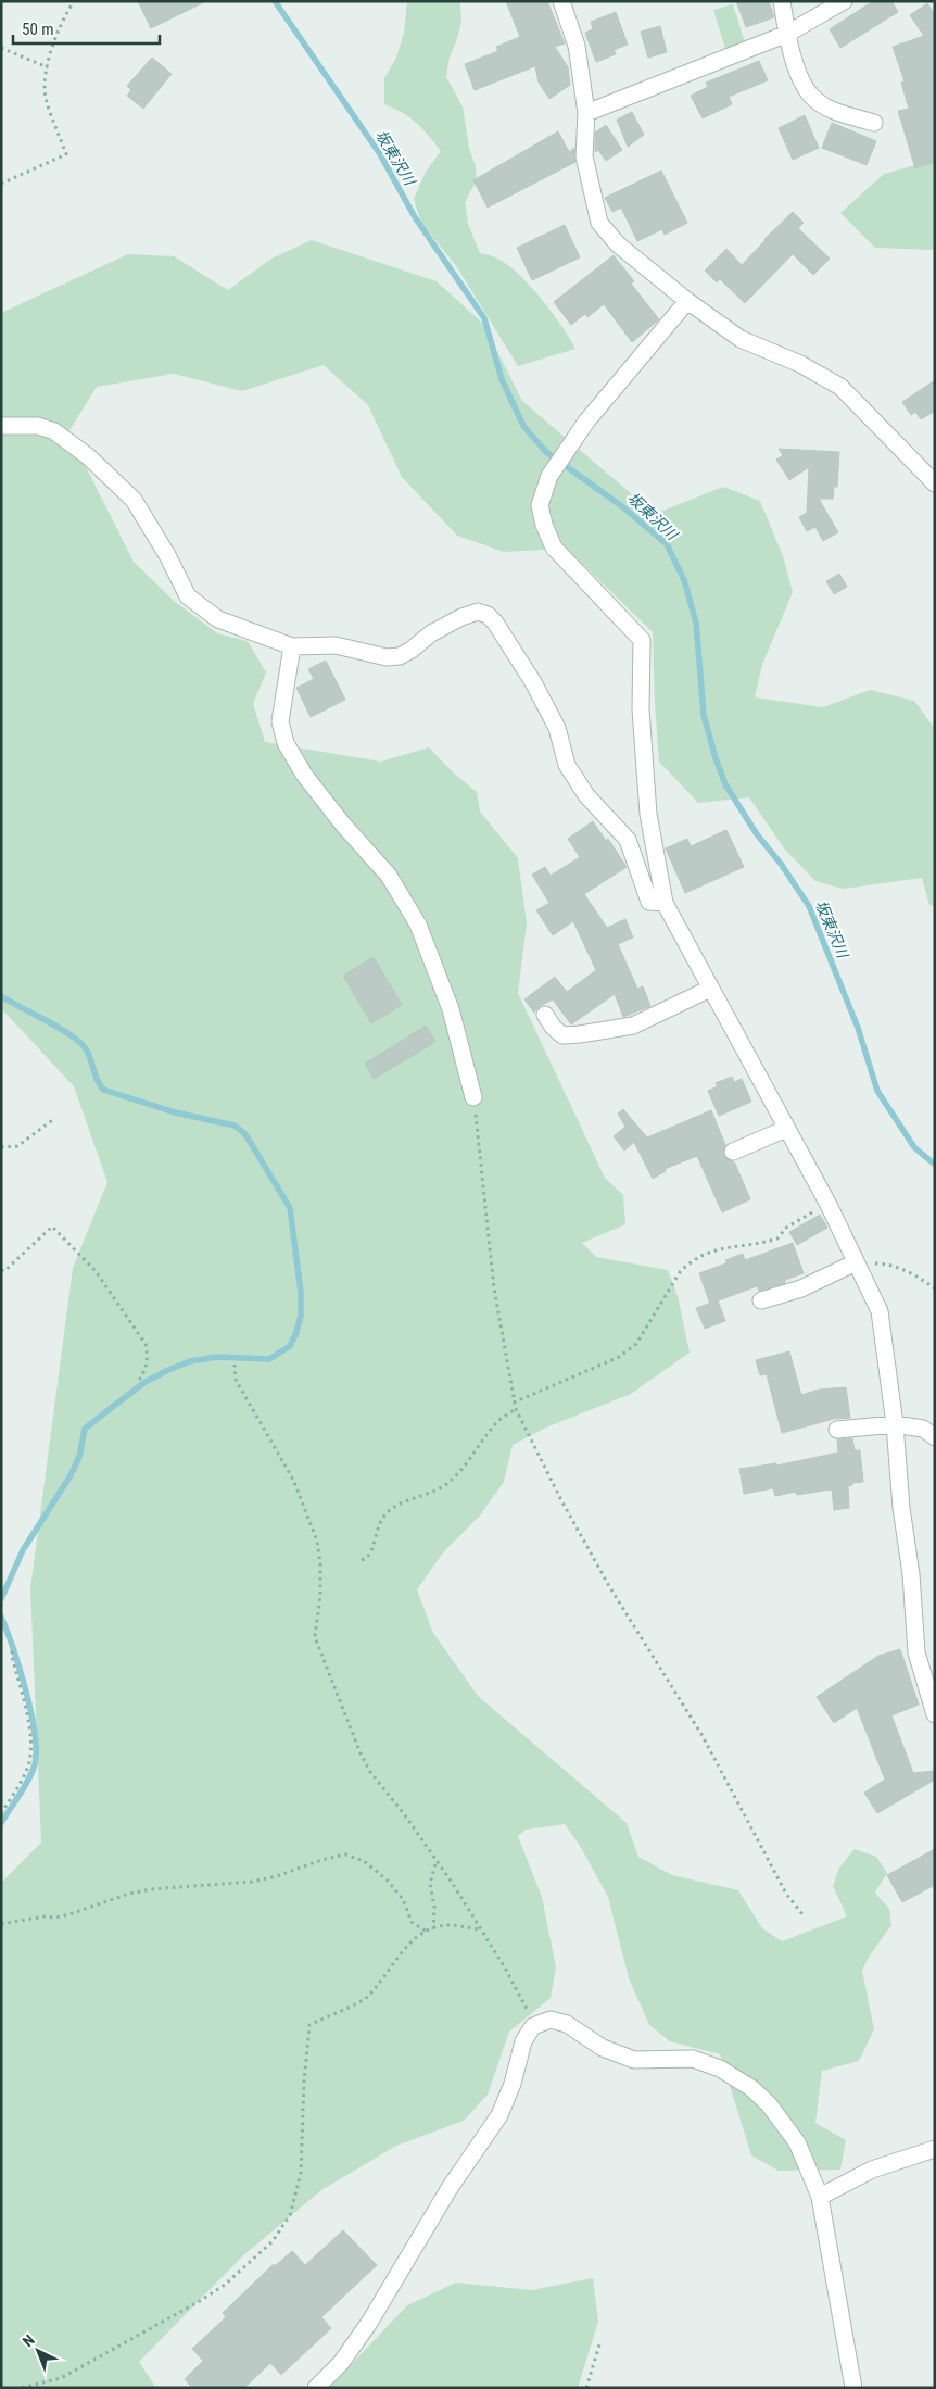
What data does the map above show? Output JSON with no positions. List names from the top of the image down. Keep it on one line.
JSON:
{"water":["坂東沢川"],"scale_bar":"50 m","north":"top left"}
